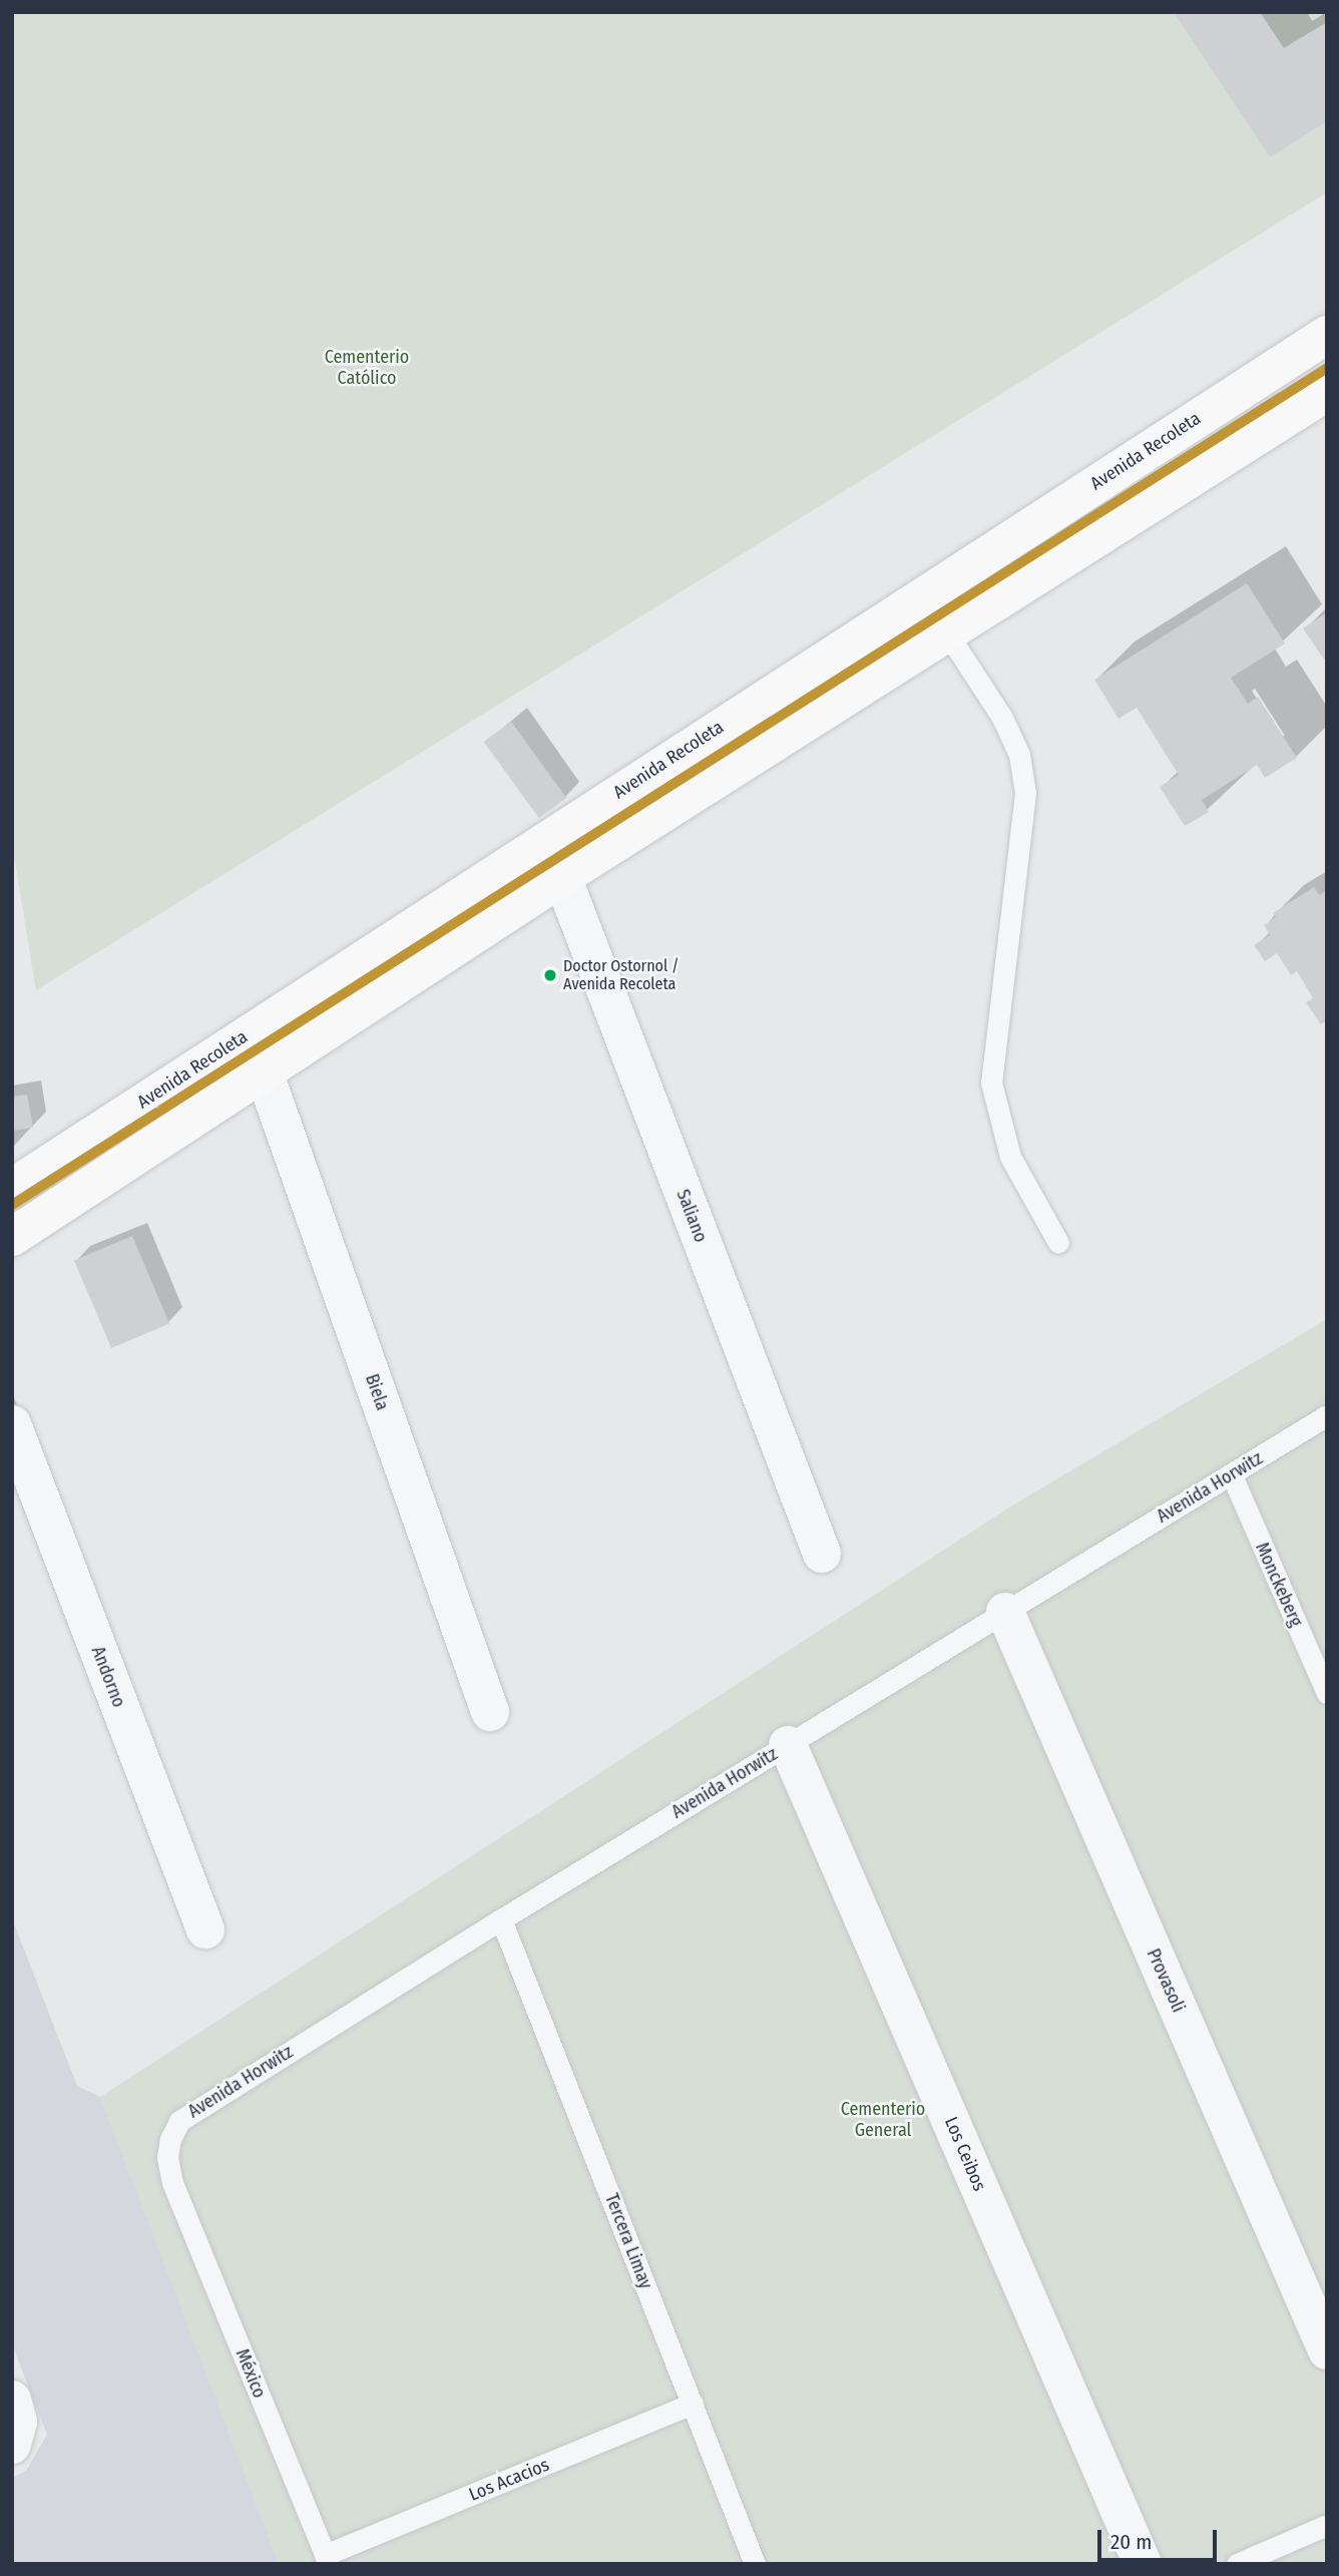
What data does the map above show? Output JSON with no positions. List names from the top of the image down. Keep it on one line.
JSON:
{"streets":{"main road":["Avenida Recoleta"],"street":["Saliano","Biela","Andorno","Provasoli","Los Ceibos"],"lane":["Avenida Horwitz","Monckeberg","Tercera Limay","México","Los Acacios"]},"crossings":[["Avenida Horwitz","Monckeberg"],["Avenida Horwitz","Provasoli"],["Avenida Horwitz","Los Ceibos"],["Avenida Horwitz","Tercera Limay"],["Avenida Horwitz","México"],["Tercera Limay","Los Acacios"],["México","Los Acacios"]],"parks":["Cementerio Católico","Cementerio General"],"places":["Doctor Ostornol / Avenida Recoleta"],"scale_bar":"20 m"}
